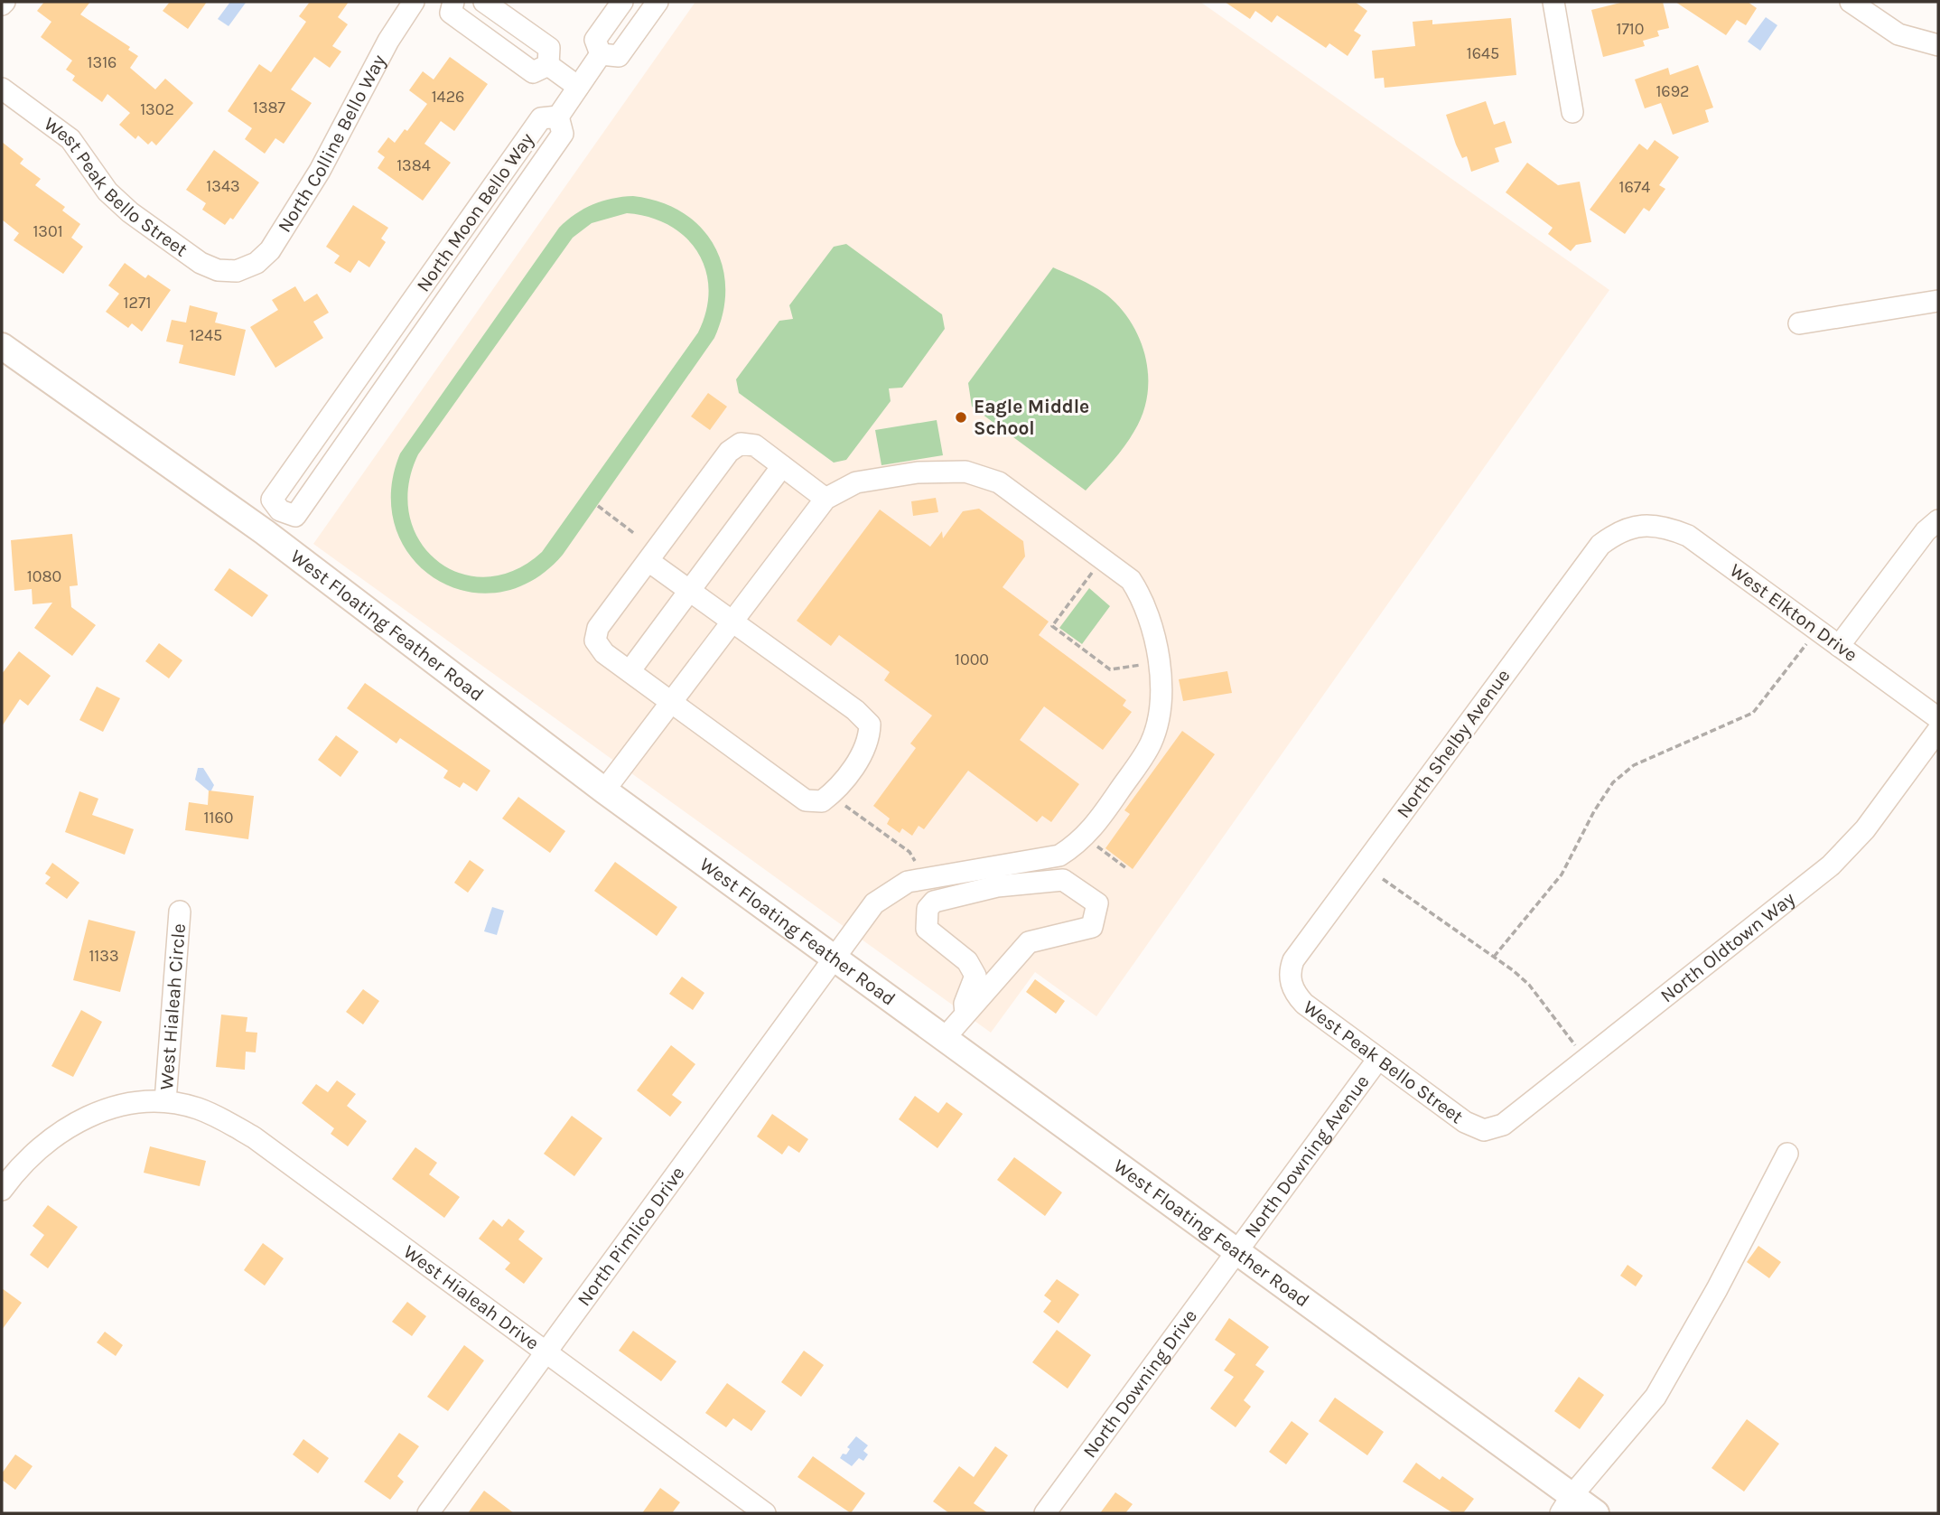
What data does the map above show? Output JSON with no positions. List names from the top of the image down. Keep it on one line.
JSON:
{"streets":{"main road":["West Floating Feather Road"],"street":["North Colline Bello Way","West Peak Bello Street","North Moon Bello Way","West Elkton Drive","North Shelby Avenue","North Oldtown Way","West Hialeah Circle","North Downing Avenue","North Pimlico Drive","West Hialeah Drive","North Downing Drive"]},"crossings":[["North Colline Bello Way","West Peak Bello Street"],["West Peak Bello Street","North Shelby Avenue"],["West Peak Bello Street","North Oldtown Way"],["West Peak Bello Street","North Downing Avenue"],["West Elkton Drive","North Shelby Avenue"],["West Floating Feather Road","North Downing Avenue"],["West Floating Feather Road","North Pimlico Drive"],["West Floating Feather Road","North Downing Drive"],["West Hialeah Circle","West Hialeah Drive"],["North Downing Avenue","North Downing Drive"],["North Pimlico Drive","West Hialeah Drive"]],"places":["Eagle Middle School"],"house_numbers":["1710","1645","1316","1692","1426","1387","1302","1384","1343","1674","1301","1271","1245","1080","1000","1160","1133"]}
